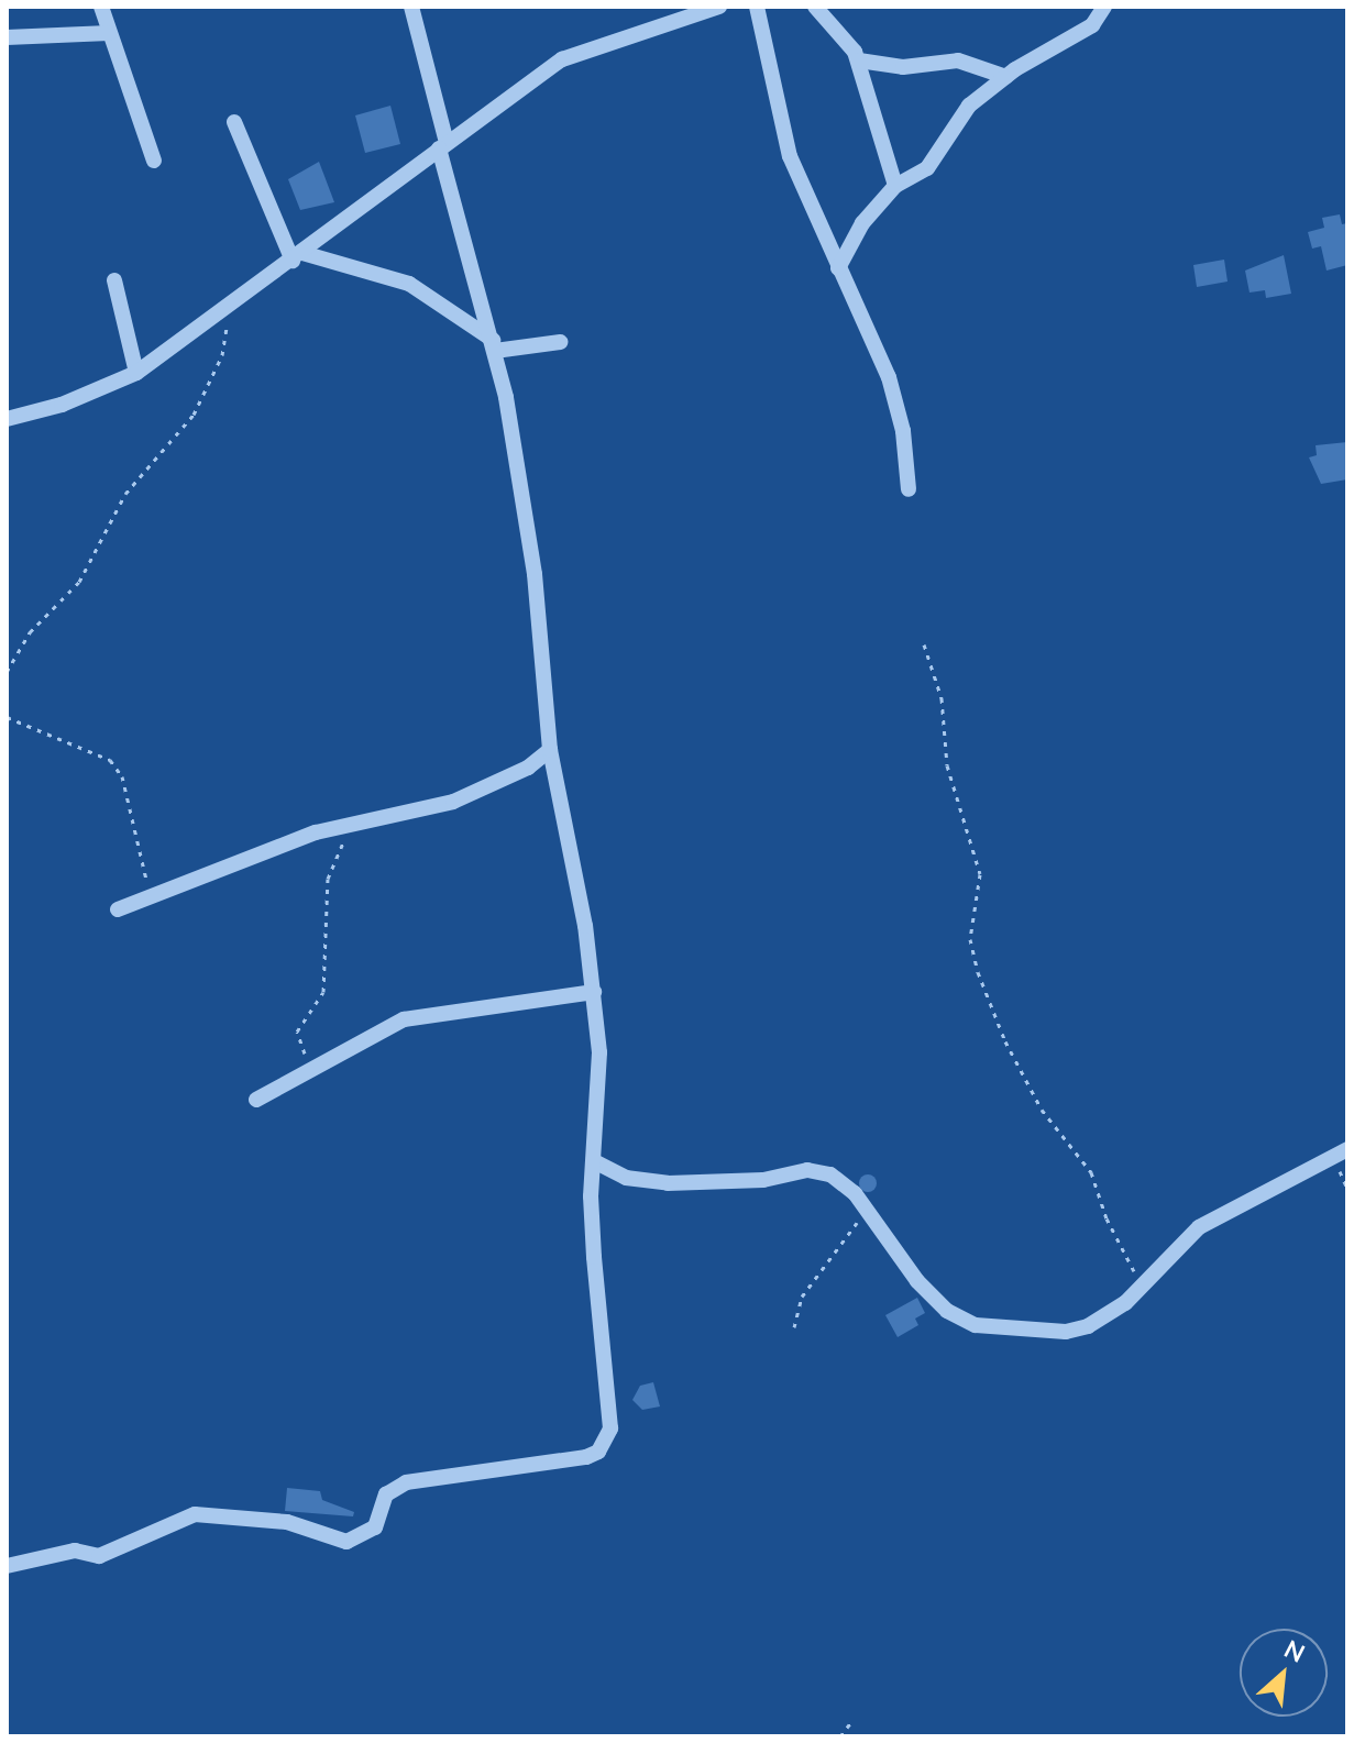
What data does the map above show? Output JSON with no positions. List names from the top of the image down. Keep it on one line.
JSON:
{"north":"top right"}
